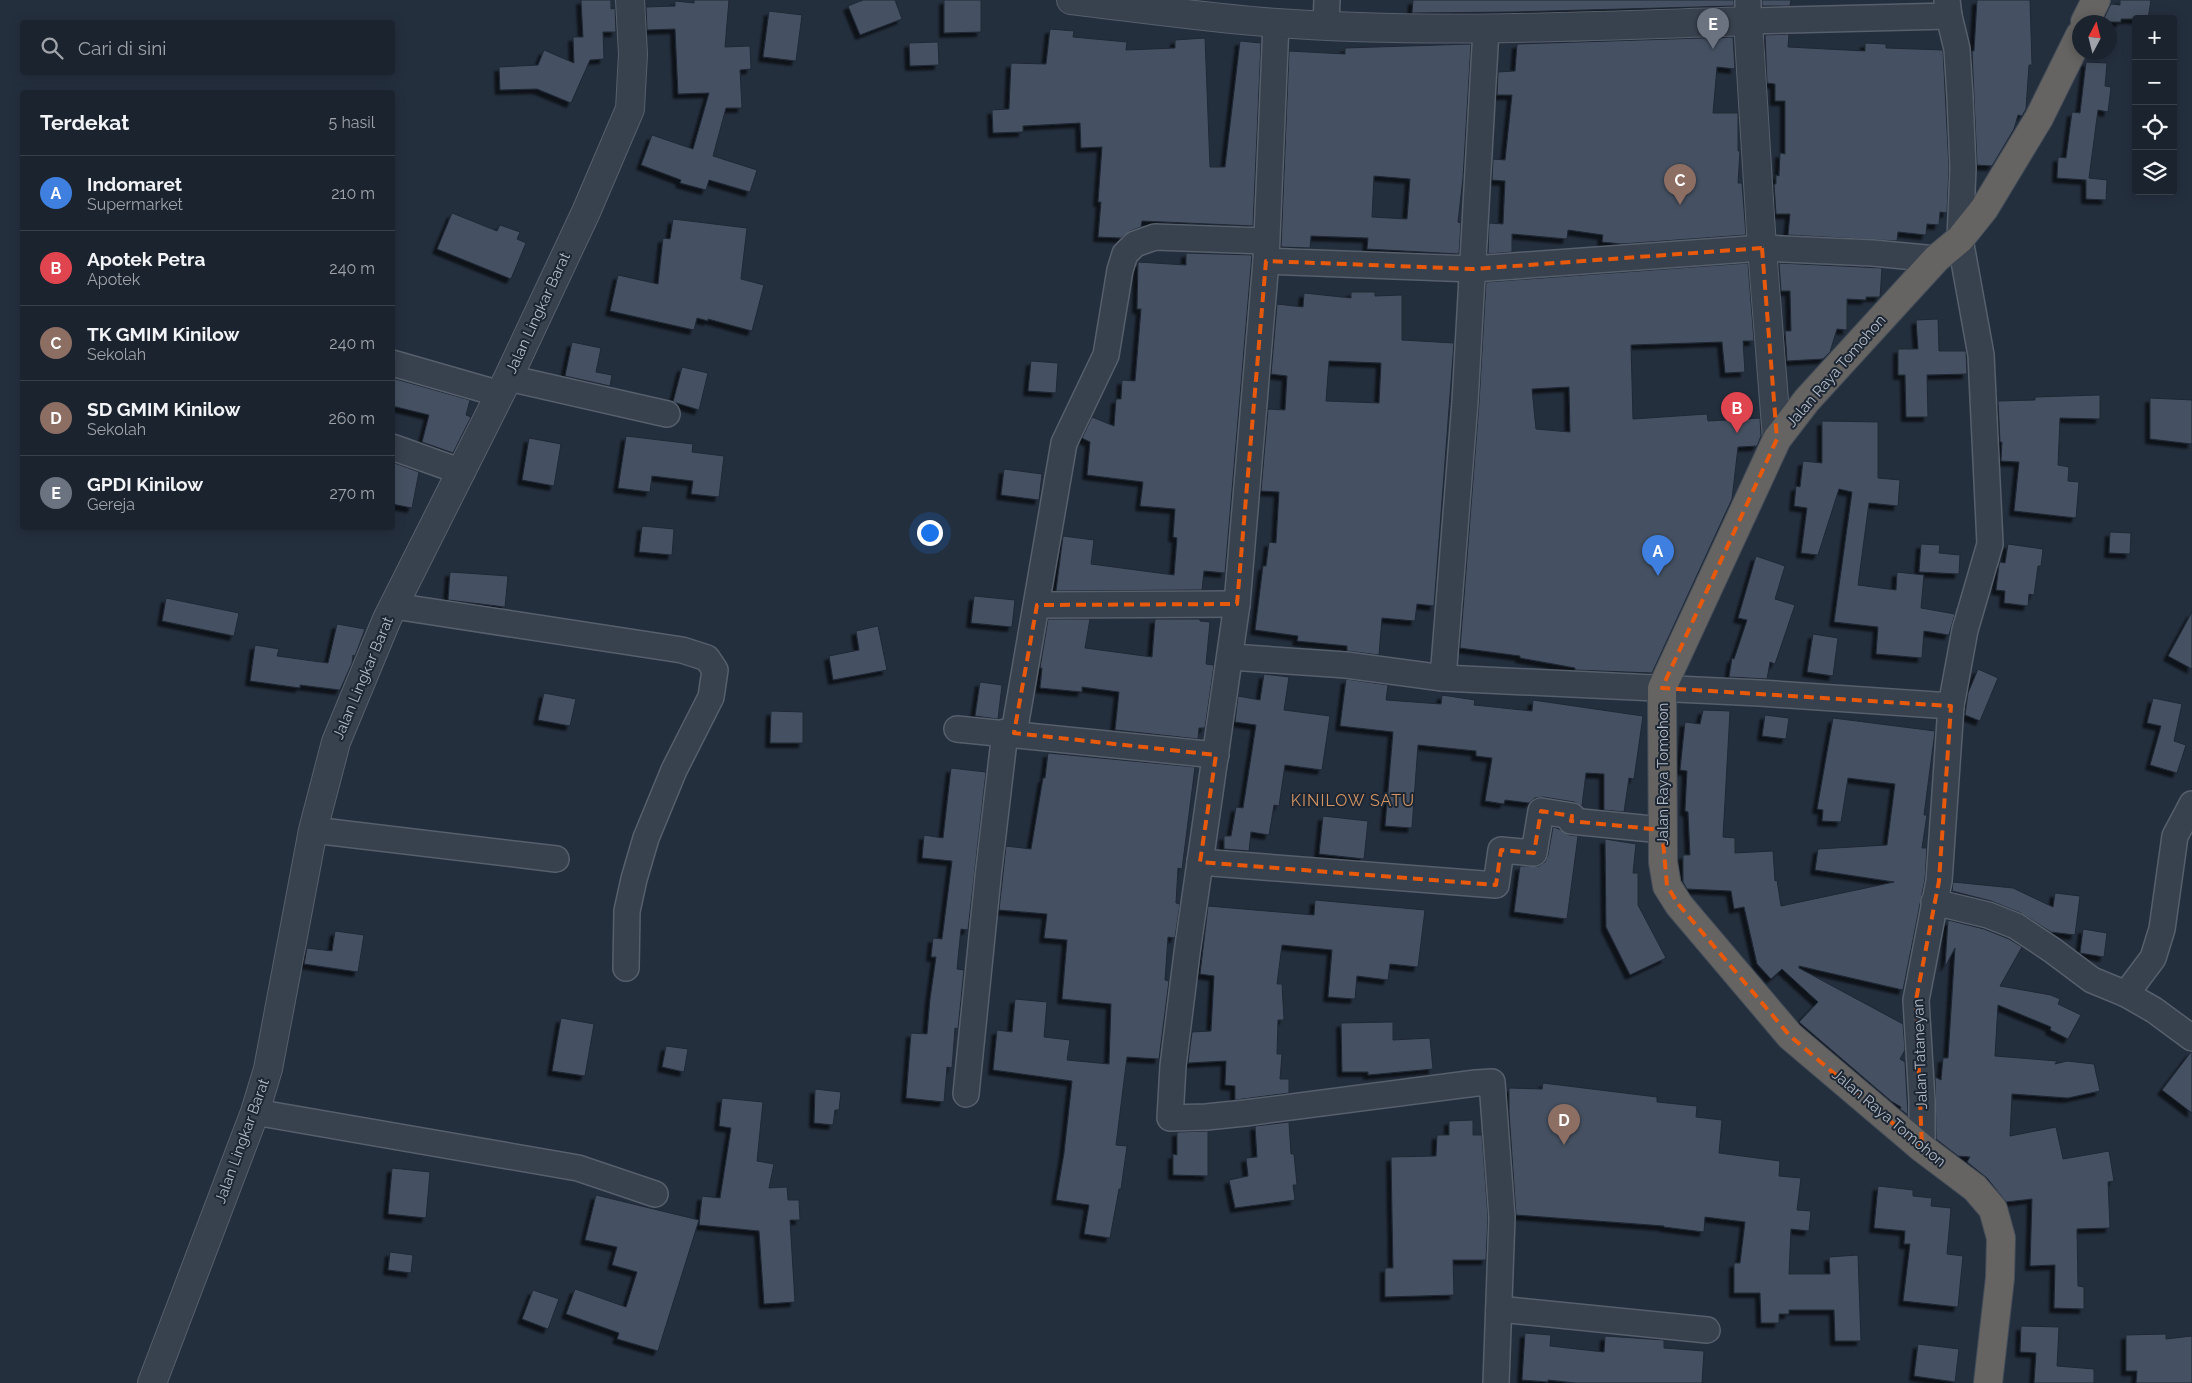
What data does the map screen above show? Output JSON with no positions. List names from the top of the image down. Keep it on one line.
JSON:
{"streets":{"highway":["Jalan Raya Tomohon"],"street":["Jalan Lingkar Barat","Jalan Tataneyan"]},"crossings":[["Jalan Raya Tomohon","Jalan Tataneyan"]],"districts":["KINILOW SATU"],"north":"top","page":{"pins":["E","C","B","A","D"],"map_buttons":["+","−"],"search":"Cari di sini","heading":["Terdekat","5 hasil"],"list":[{"mark":"A","name":"Indomaret","note":"Supermarket","value":"210 m"},{"mark":"B","name":"Apotek Petra","note":"Apotek","value":"240 m"},{"mark":"C","name":"TK GMIM Kinilow","note":"Sekolah","value":"240 m"},{"mark":"D","name":"SD GMIM Kinilow","note":"Sekolah","value":"260 m"},{"mark":"E","name":"GPDI Kinilow","note":"Gereja","value":"270 m"}]}}
